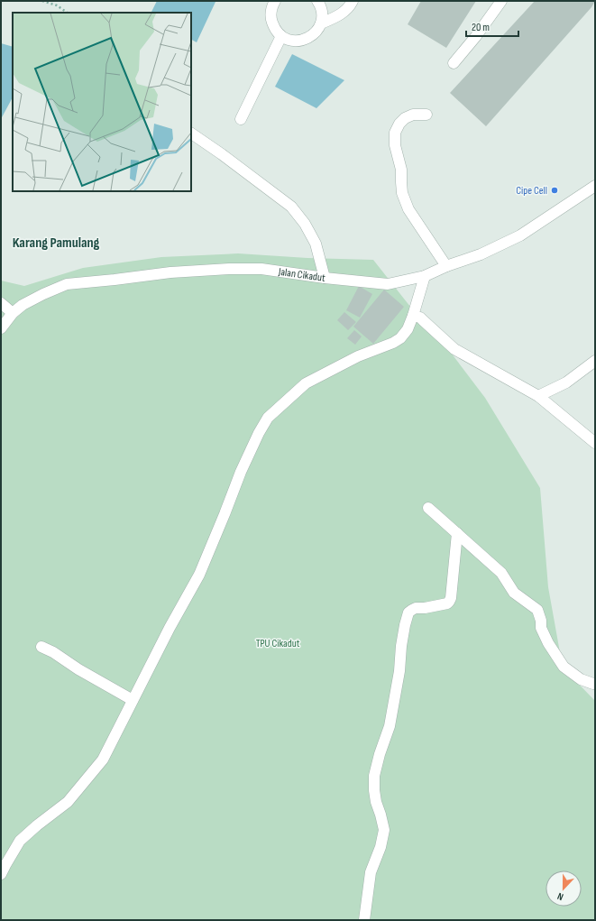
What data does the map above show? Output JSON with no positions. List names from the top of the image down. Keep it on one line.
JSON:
{"streets":{"street":["Jalan Cikadut"]},"districts":["Karang Pamulang"],"parks":["TPU Cikadut"],"places":["Cipe Cell"],"scale_bar":"20 m","north":"bottom"}
